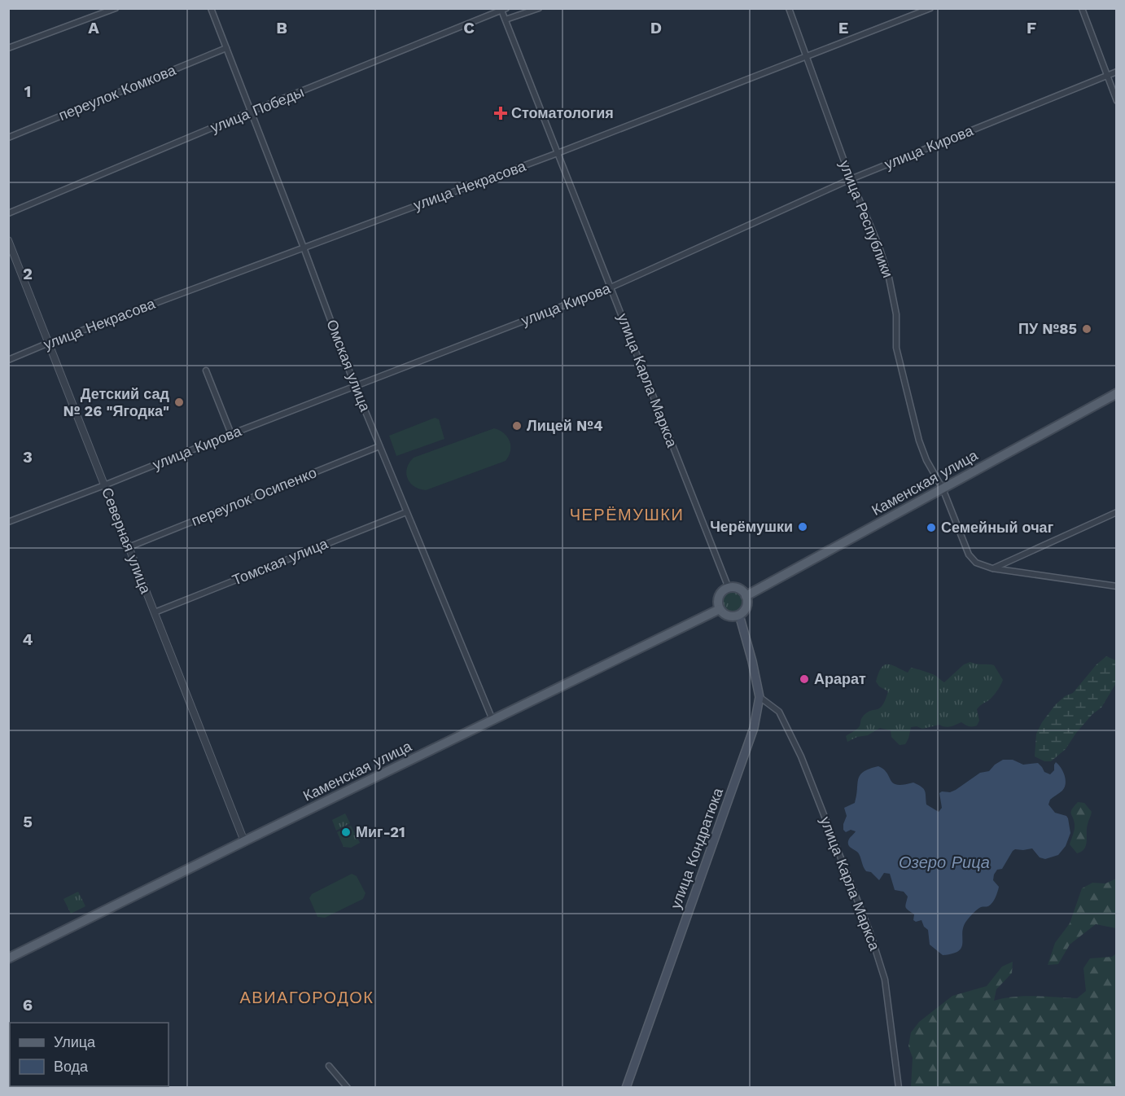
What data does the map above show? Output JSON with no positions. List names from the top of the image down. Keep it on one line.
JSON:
{"streets":{"main road":["Каменская улица","улица Кондратюка"],"street":["переулок Комкова","улица Победы","улица Кирова","улица Некрасова","улица Республики","Омская улица","улица Карла Маркса","переулок Осипенко","Северная улица","Томская улица"]},"crossings":[["переулок Комкова","Омская улица"],["улица Победы","Омская улица"],["улица Победы","улица Карла Маркса"],["улица Кирова","улица Республики"],["улица Кирова","Омская улица"],["улица Кирова","улица Карла Маркса"],["улица Кирова","Северная улица"],["улица Некрасова","улица Республики"],["улица Некрасова","Омская улица"],["улица Некрасова","улица Карла Маркса"],["улица Некрасова","Северная улица"],["улица Республики","Каменская улица"],["Омская улица","Каменская улица"],["Омская улица","переулок Осипенко"],["Омская улица","Томская улица"],["улица Карла Маркса","Каменская улица"],["улица Карла Маркса","улица Кондратюка"],["Каменская улица","Северная улица"],["Каменская улица","улица Кондратюка"],["переулок Осипенко","Северная улица"],["Северная улица","Томская улица"]],"districts":["ЧЕРЁМУШКИ","АВИАГОРОДОК"],"water":["Озеро Рица"],"places":{"health":["Стоматология"],"other":["ПУ №85","Детский сад № 26 \"Ягодка\"","Лицей №4","Черёмушки","Семейный очаг","Арарат","Миг-21"]},"legend":["Улица","Вода"],"grid":{"columns":["A","B","C","D","E","F"],"rows":["1","2","3","4","5","6"]}}
